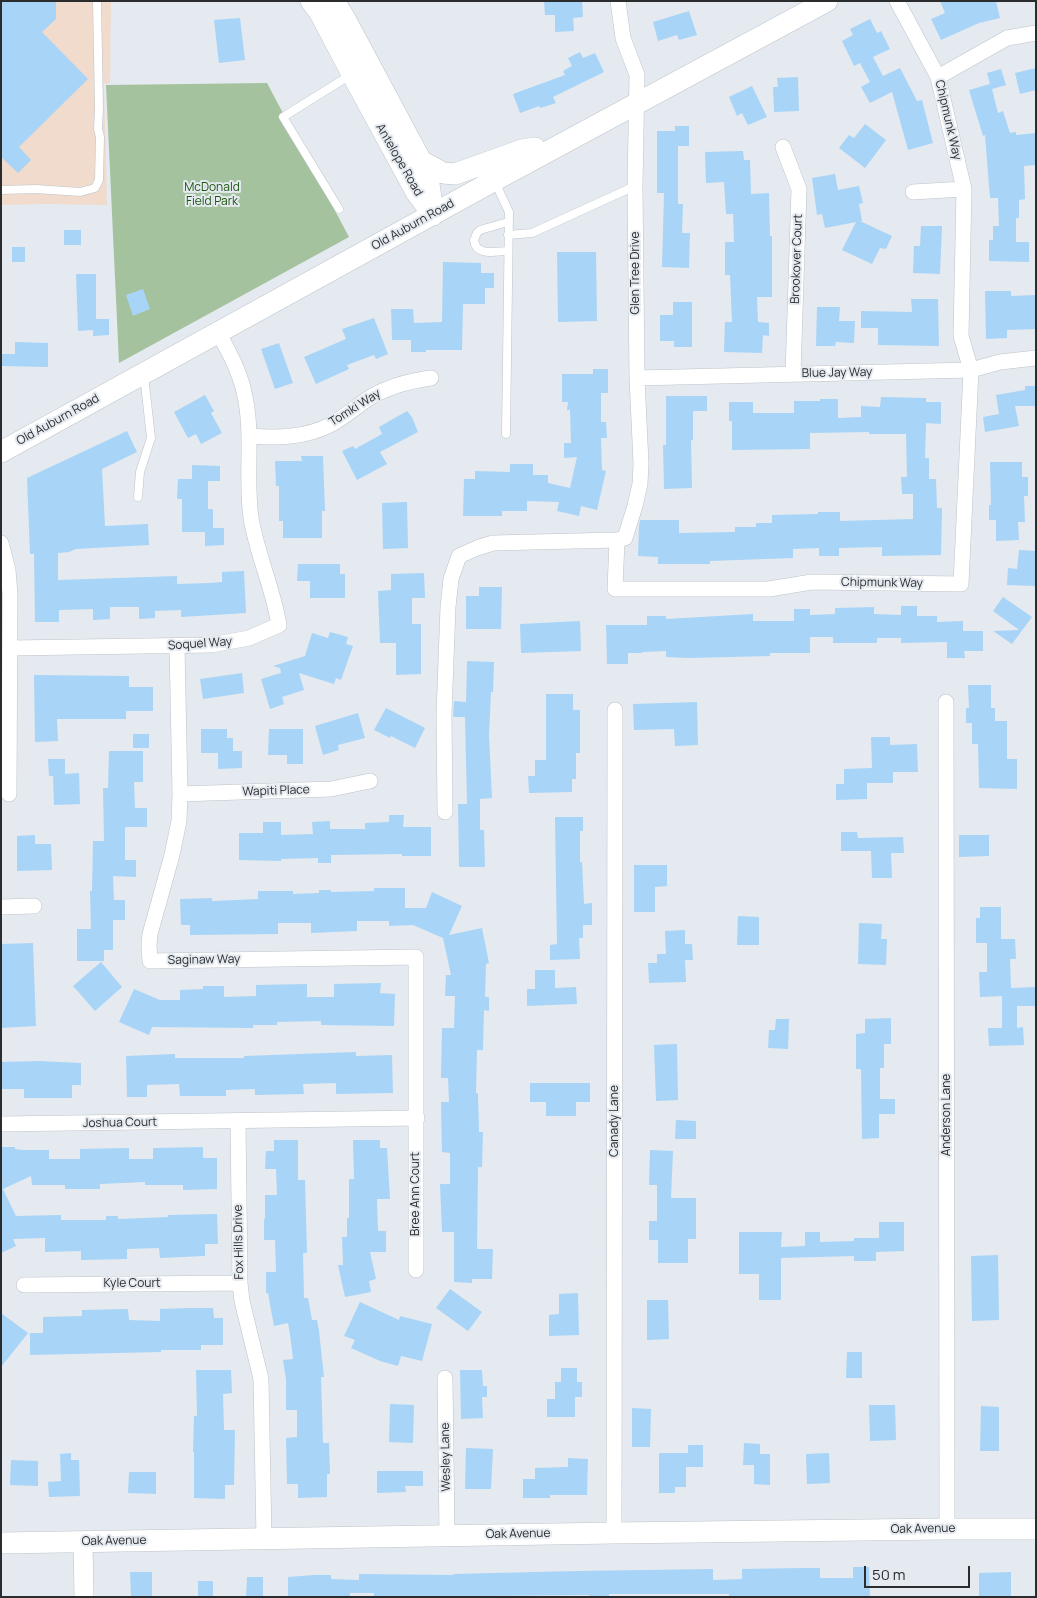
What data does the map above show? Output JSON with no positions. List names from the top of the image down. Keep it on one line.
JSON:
{"streets":{"main road":["Antelope Road","Old Auburn Road","Oak Avenue"],"street":["Chipmunk Way","Brookover Court","Glen Tree Drive","Blue Jay Way","Tomki Way","Soquel Way","Wapiti Place","Saginaw Way","Anderson Lane","Canady Lane","Joshua Court","Bree Ann Court","Fox Hills Drive","Kyle Court","Wesley Lane"]},"crossings":[["Chipmunk Way","Glen Tree Drive"],["Chipmunk Way","Blue Jay Way"],["Antelope Road","Old Auburn Road"],["Old Auburn Road","Glen Tree Drive"],["Old Auburn Road","Soquel Way"],["Brookover Court","Blue Jay Way"],["Glen Tree Drive","Blue Jay Way"],["Tomki Way","Soquel Way"],["Soquel Way","Saginaw Way"],["Wapiti Place","Saginaw Way"],["Saginaw Way","Bree Ann Court"],["Anderson Lane","Oak Avenue"],["Canady Lane","Oak Avenue"],["Joshua Court","Fox Hills Drive"],["Fox Hills Drive","Kyle Court"],["Fox Hills Drive","Oak Avenue"],["Wesley Lane","Oak Avenue"]],"parks":["McDonald Field Park"],"scale_bar":"50 m"}
